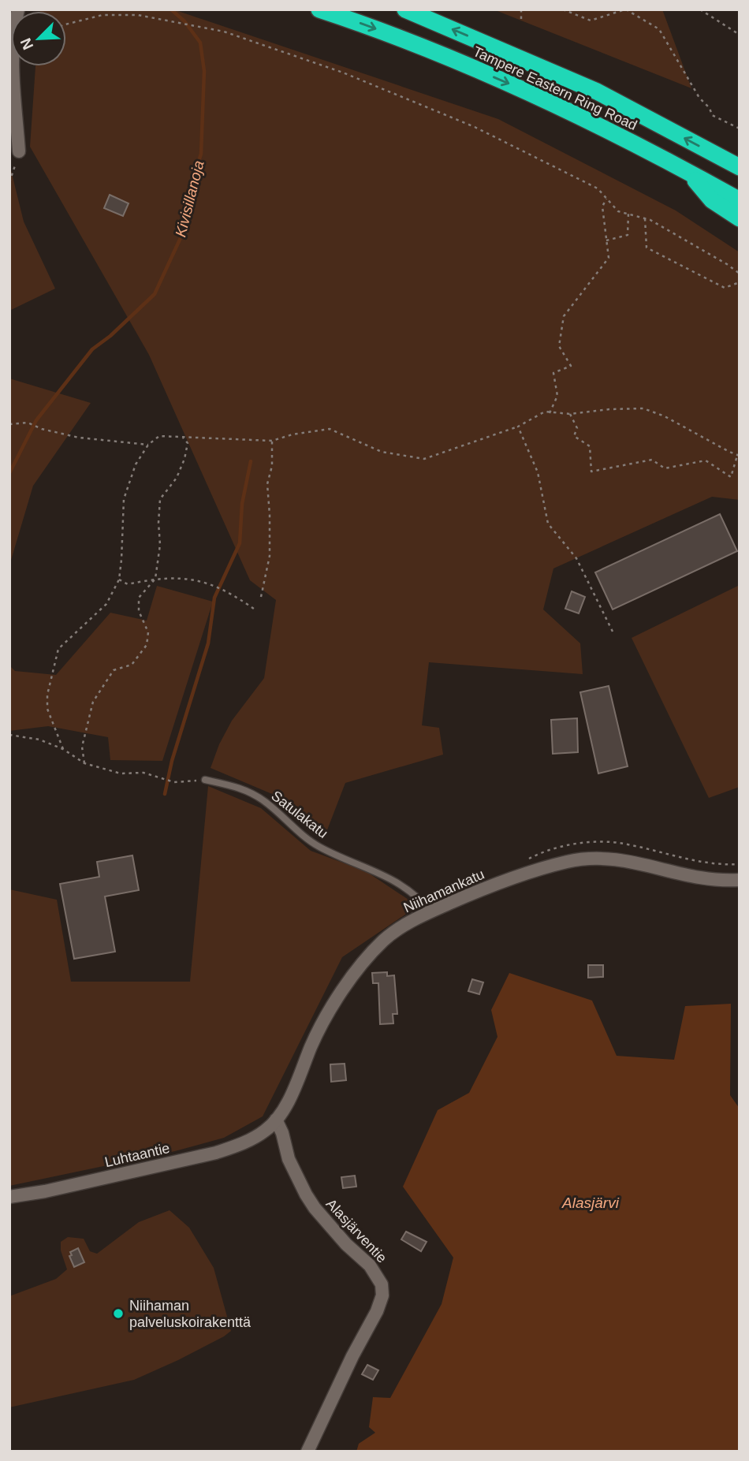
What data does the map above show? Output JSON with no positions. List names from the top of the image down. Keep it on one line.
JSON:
{"streets":{"highway":["Tampere Eastern Ring Road"],"street":["Niihamankatu","Luhtaantie","Alasjärventie"],"lane":["Satulakatu"]},"crossings":[["Satulakatu","Niihamankatu"],["Niihamankatu","Luhtaantie"],["Niihamankatu","Alasjärventie"]],"water":["Kivisillanoja","Alasjärvi"],"places":["Niihaman palveluskoirakenttä"],"north":"bottom left"}
